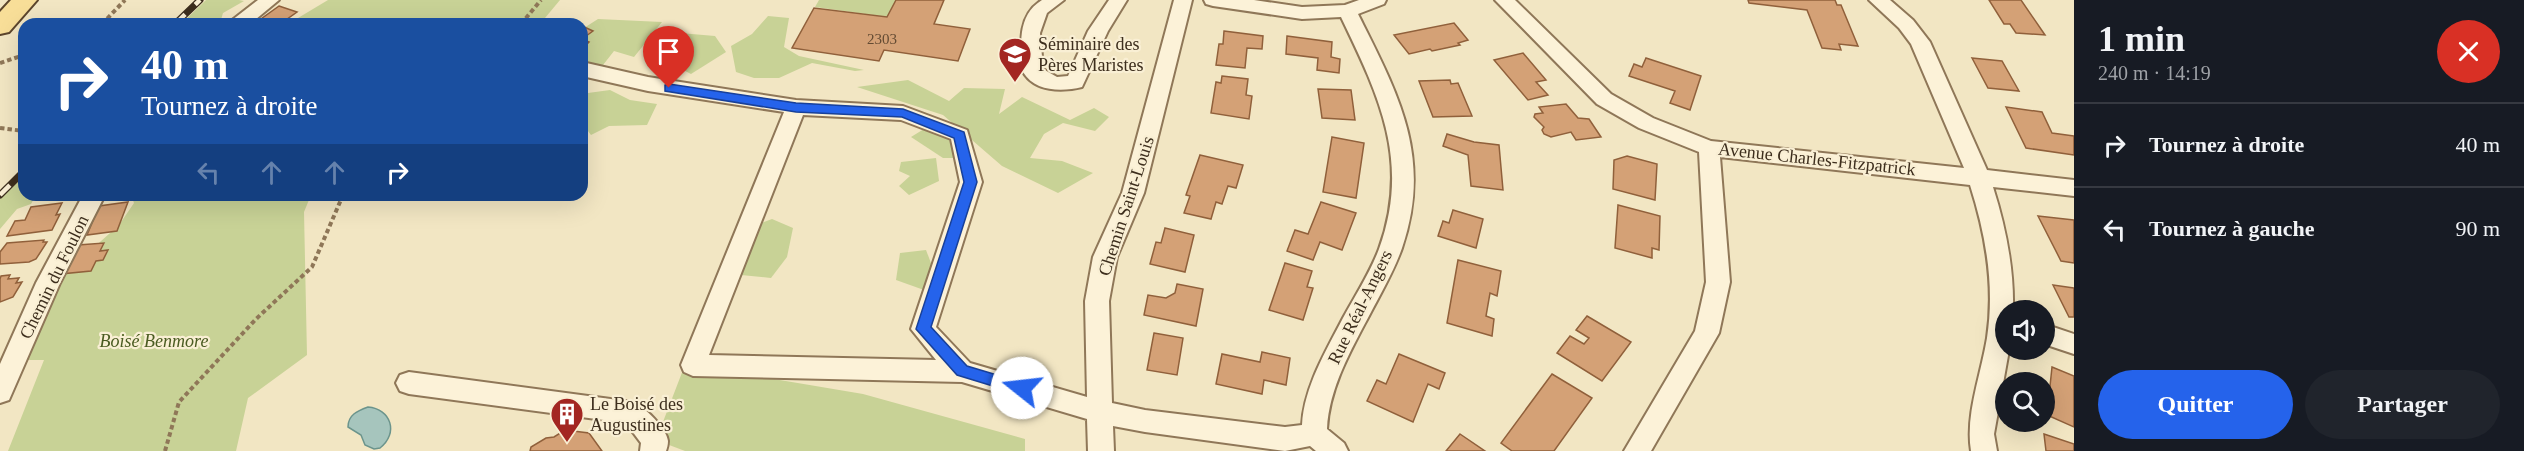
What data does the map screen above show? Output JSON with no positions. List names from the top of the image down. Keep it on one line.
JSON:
{"streets":{"street":["Avenue Charles-Fitzpatrick","Chemin Saint-Louis","Chemin du Foulon","Rue Réal-Angers"]},"parks":["Boisé Benmore"],"places":{"school or university":["Séminaire des Pères Maristes"],"building":["Le Boisé des Augustines"]},"house_numbers":["2303"],"page":{"heading":["1 min","240 m · 14:19"],"turn":["40 m","Tournez à droite"],"list":[{"name":"Tournez à droite","value":"40 m"},{"name":"Tournez à gauche","value":"90 m"}],"buttons":["Quitter","Partager"]}}
